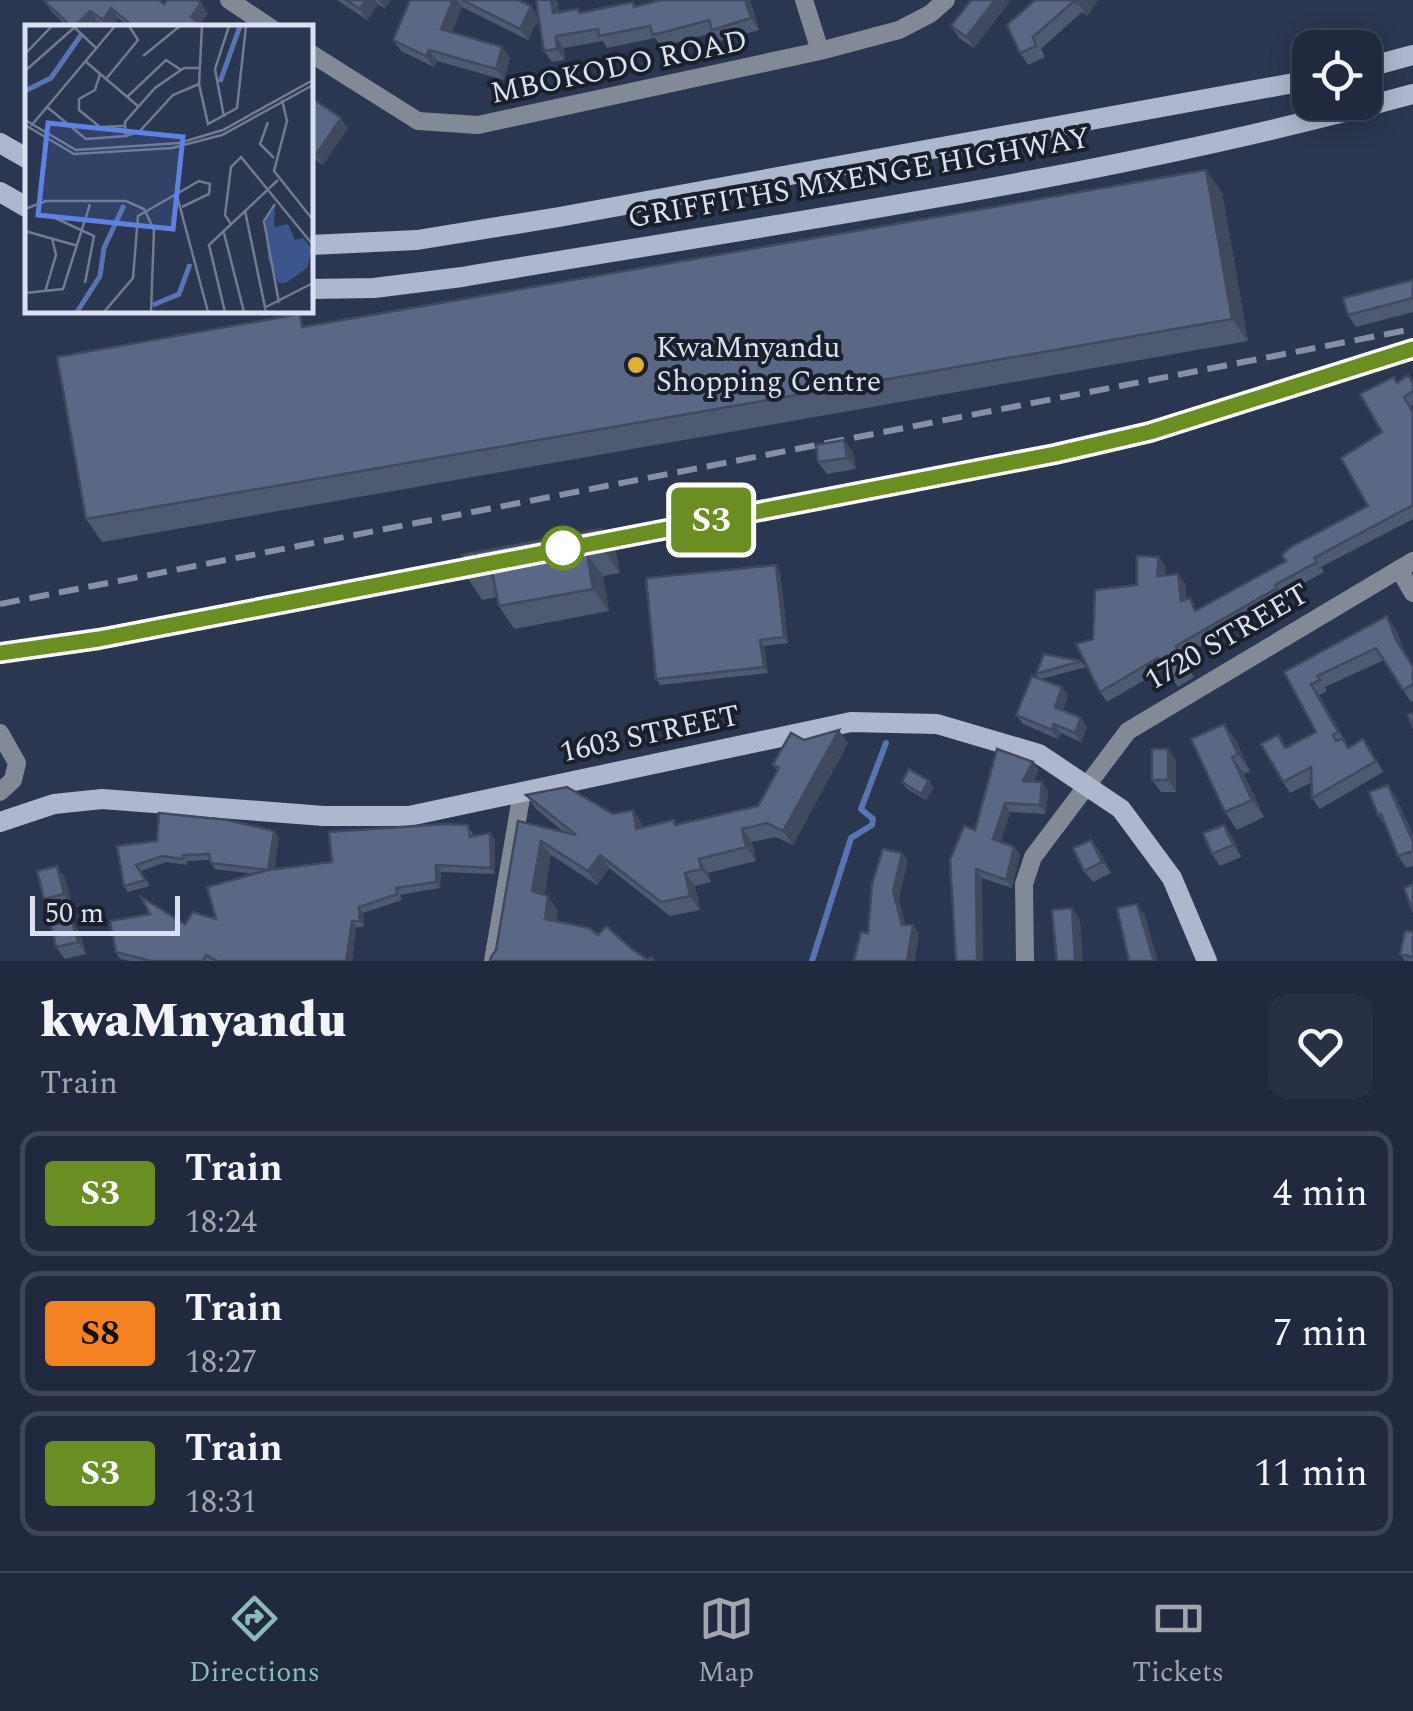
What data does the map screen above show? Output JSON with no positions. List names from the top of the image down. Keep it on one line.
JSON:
{"streets":{"street":["MBOKODO ROAD","GRIFFITHS MXENGE HIGHWAY","1720 STREET","1603 STREET"]},"crossings":[["1720 STREET","1603 STREET"]],"places":["KwaMnyandu Shopping Centre"],"scale_bar":"50 m","page":{"on_map":"S3","scale":"50 m","heading":["kwaMnyandu","Train"],"list":[{"mark":"S3","name":"Train","note":"18:24","value":"4 min"},{"mark":"S8","name":"Train","note":"18:27","value":"7 min"},{"mark":"S3","name":"Train","note":"18:31","value":"11 min"}],"tabs":["Directions","Map","Tickets"]}}
